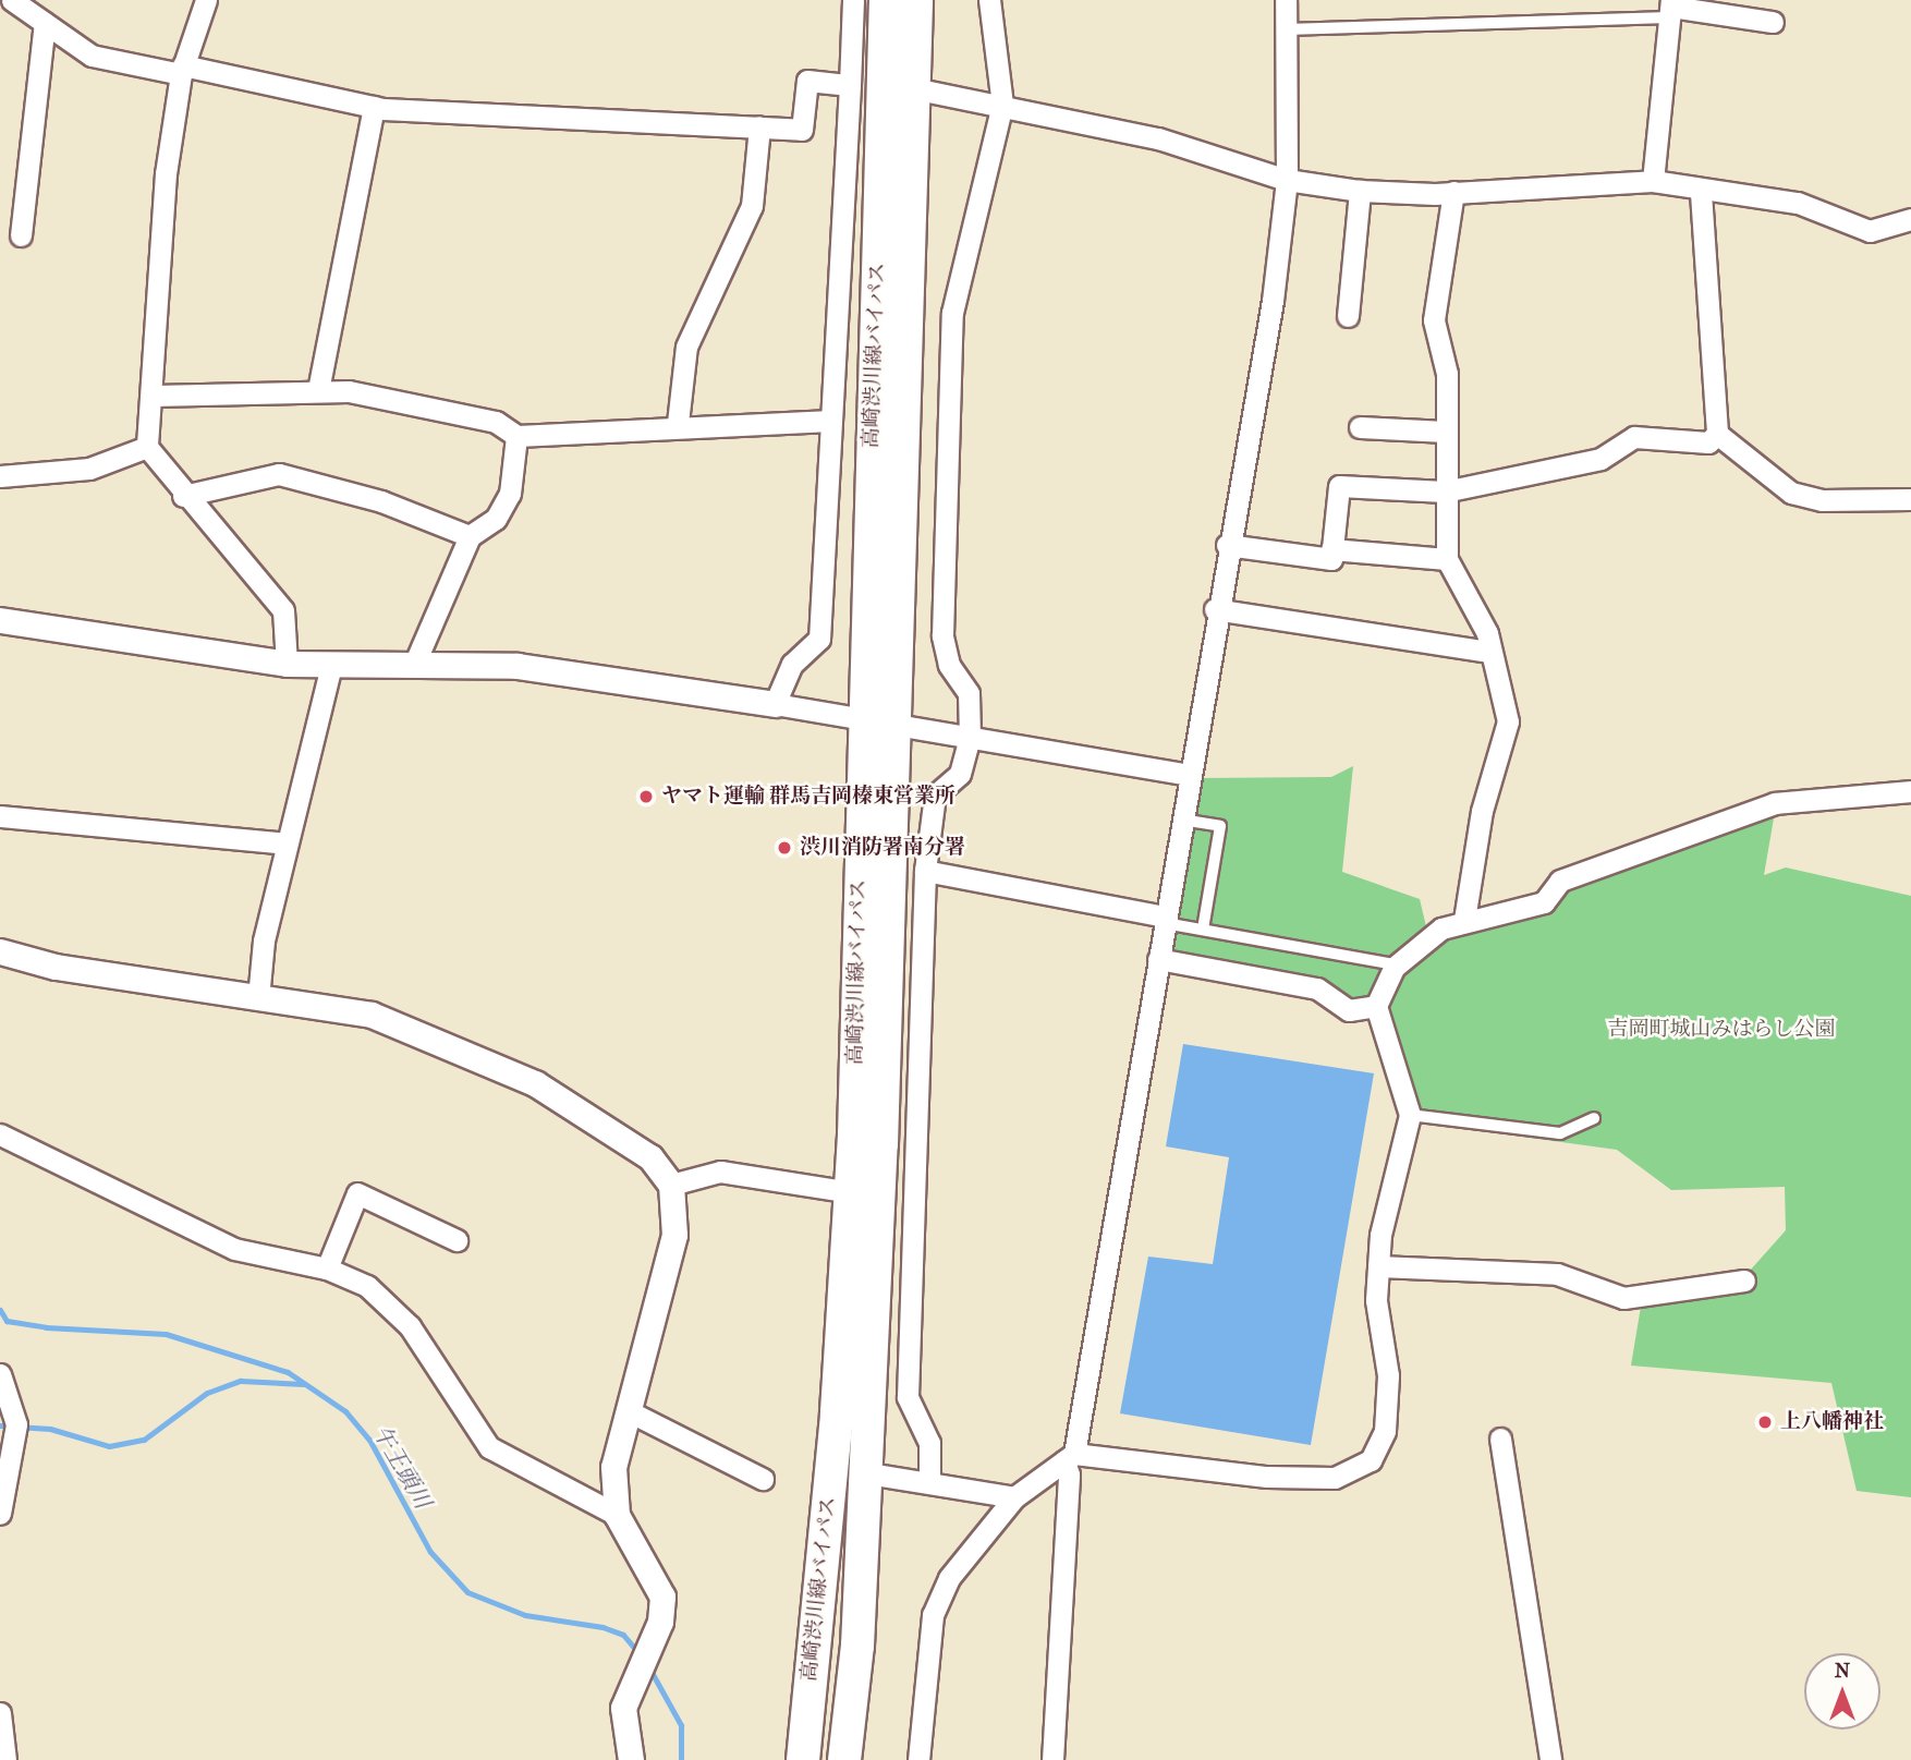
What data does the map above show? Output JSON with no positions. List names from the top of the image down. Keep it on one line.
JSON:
{"streets":{"main road":["高崎渋川線バイパス"]},"water":["午王頭川"],"parks":["吉岡町城山みはらし公園"],"places":["ヤマト運輸 群馬吉岡榛東営業所","渋川消防署南分署","上八幡神社"],"north":"top"}
